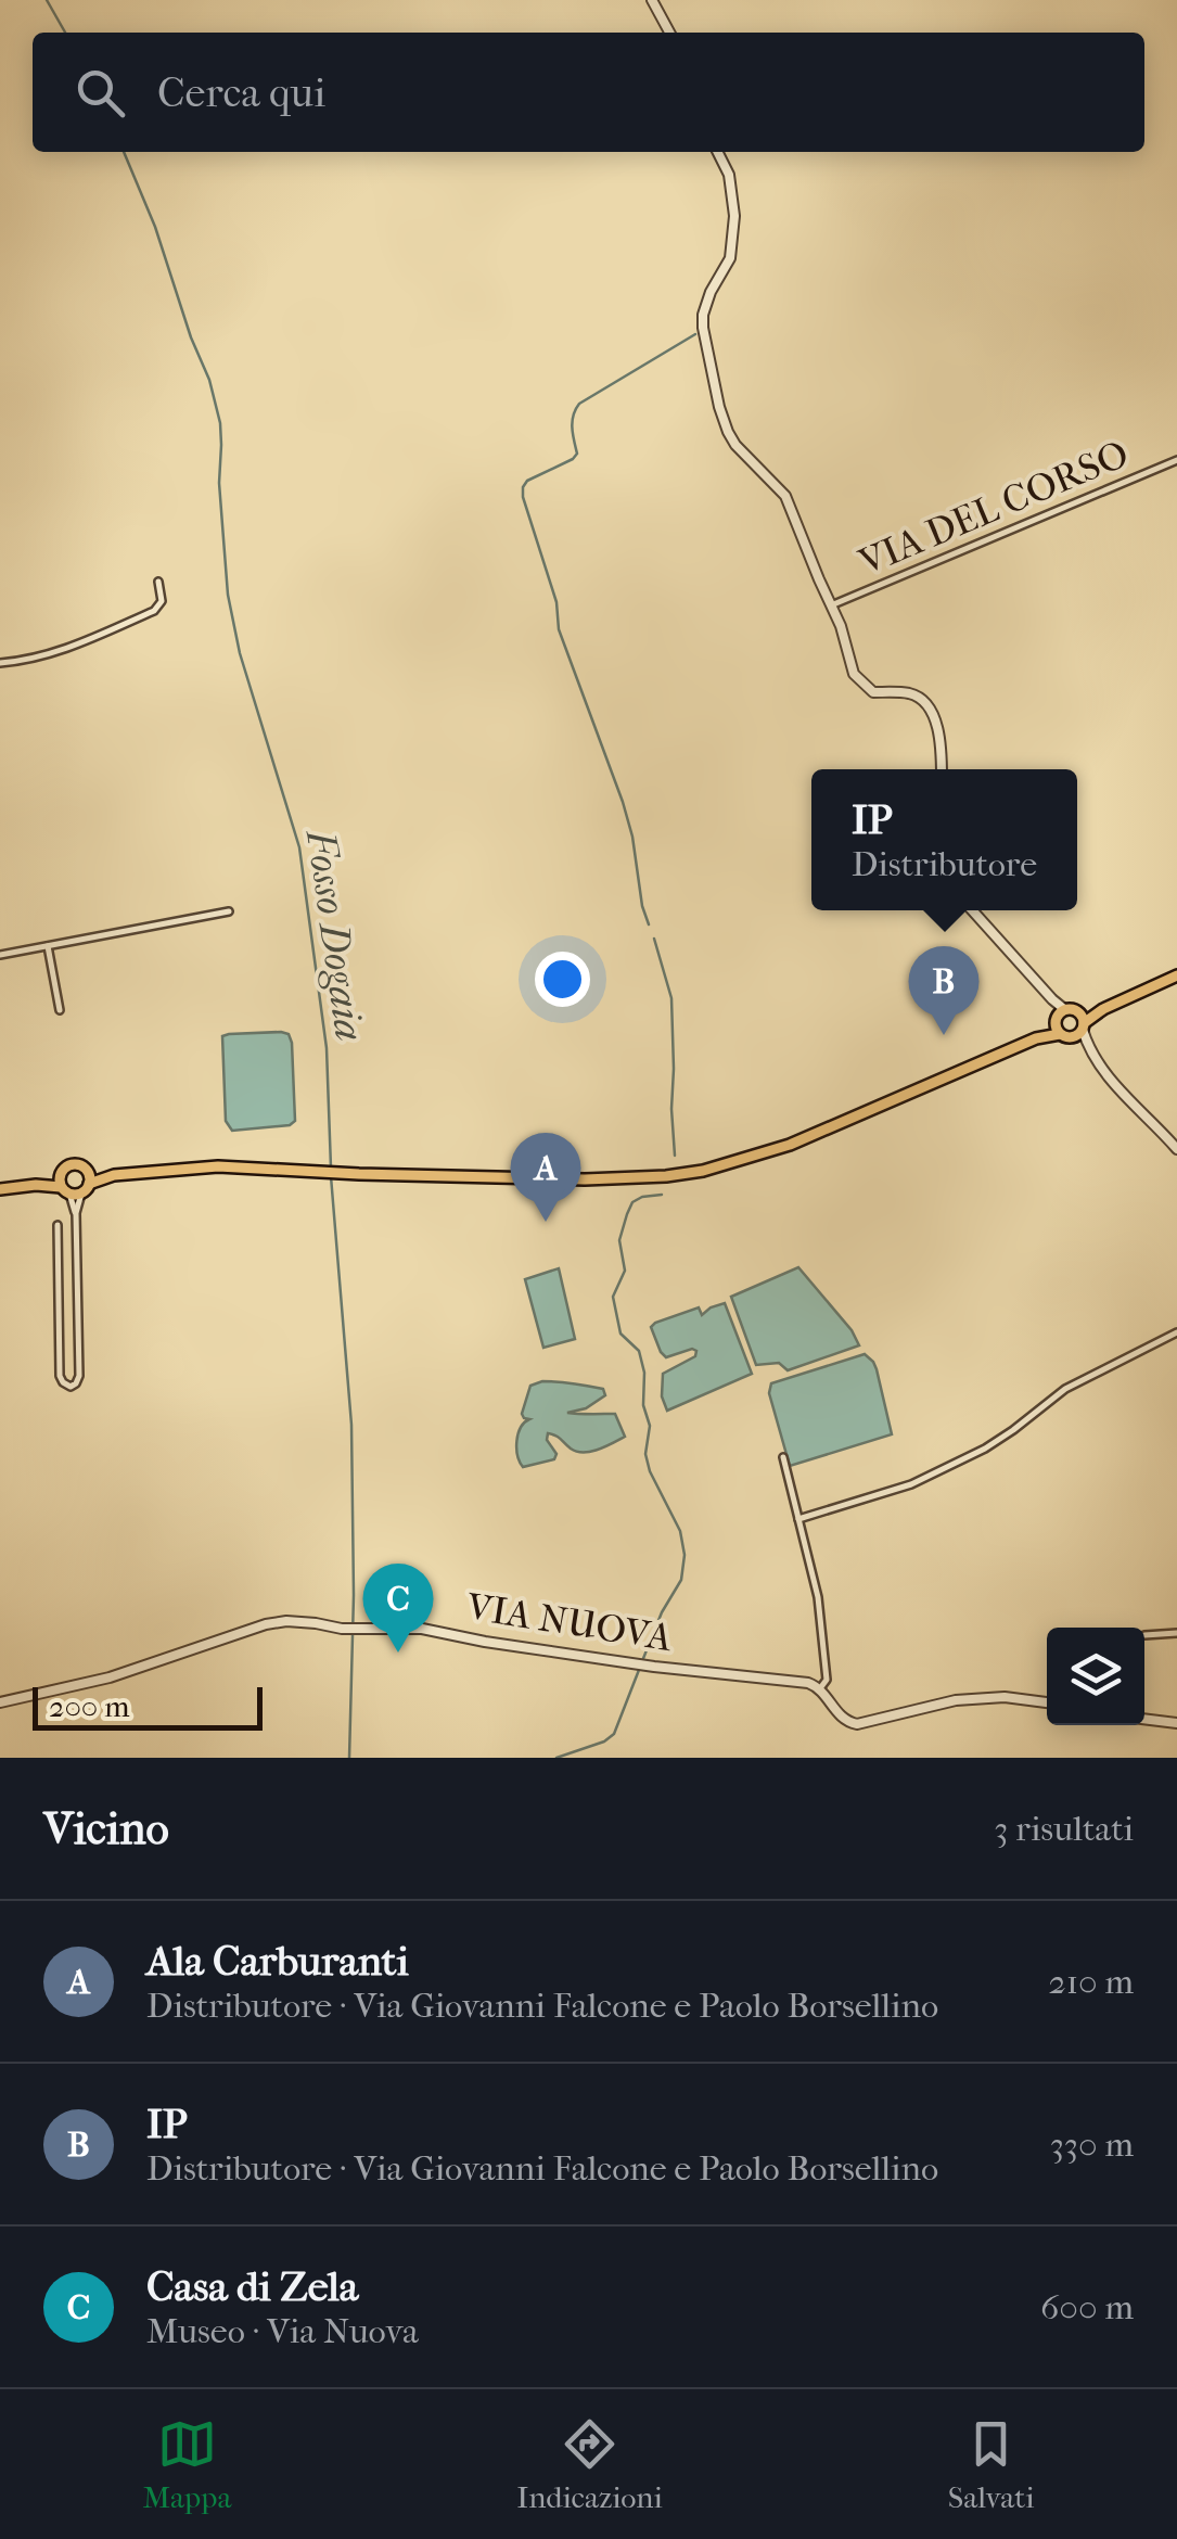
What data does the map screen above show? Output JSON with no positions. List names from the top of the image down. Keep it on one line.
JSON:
{"streets":{"street":["VIA DEL CORSO","VIA NUOVA"]},"water":["Fosso Dogaia"],"scale_bar":"200 m","page":{"search":"Cerca qui","popup":["IP","Distributore"],"pins":["B","A","C"],"scale":"200 m","heading":["Vicino","3 risultati"],"list":[{"mark":"A","name":"Ala Carburanti","note":"Distributore · Via Giovanni Falcone e Paolo Borsellino","value":"210 m"},{"mark":"B","name":"IP","note":"Distributore · Via Giovanni Falcone e Paolo Borsellino","value":"330 m"},{"mark":"C","name":"Casa di Zela","note":"Museo · Via Nuova","value":"600 m"}],"nav":["Mappa","Indicazioni","Salvati"]}}
